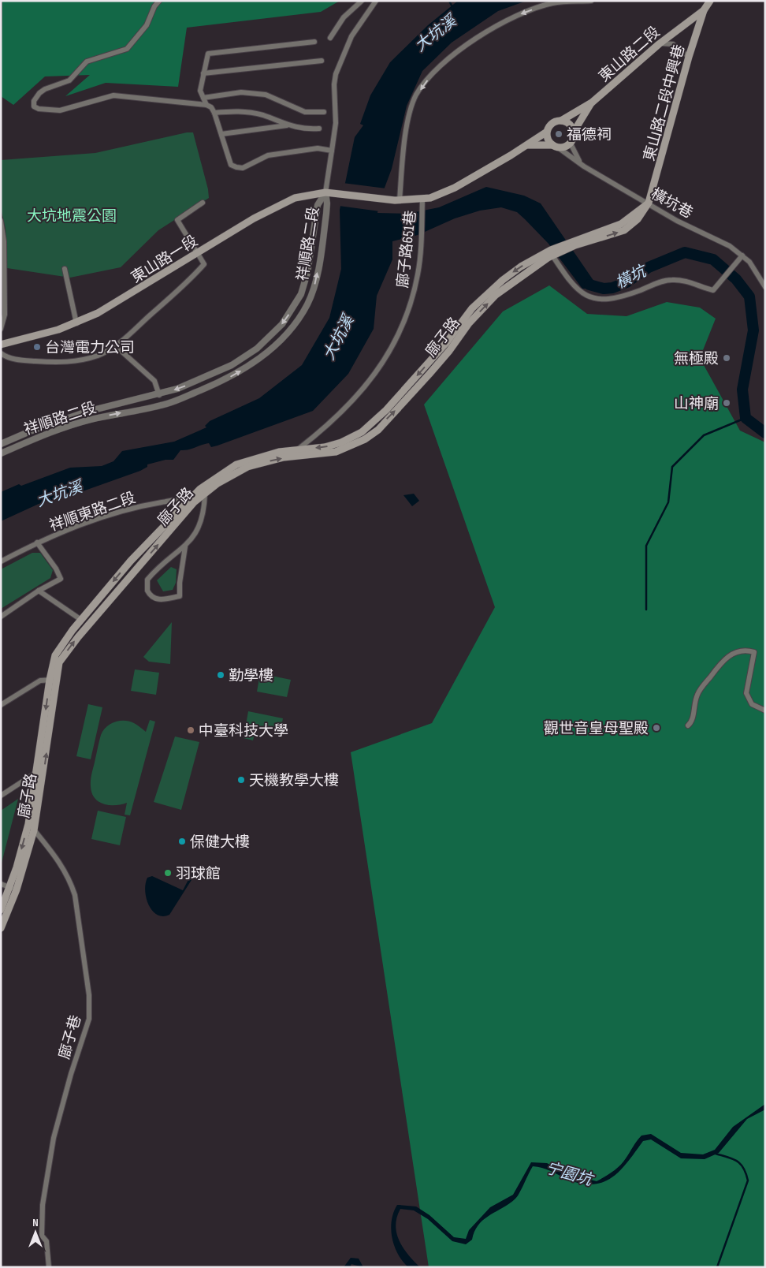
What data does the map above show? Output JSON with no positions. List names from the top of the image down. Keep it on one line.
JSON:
{"streets":{"main road":["東山路二段","東山路二段中興巷","東山路一段","廍子路"],"street":["橫坑巷","祥順路二段","廍子路651巷","祥順東路二段","廍子巷"]},"crossings":[["東山路二段","東山路二段中興巷"],["東山路二段","橫坑巷"],["東山路二段中興巷","橫坑巷"],["祥順路二段","東山路一段"],["廍子路651巷","廍子路"],["廍子路","祥順東路二段"],["廍子路","廍子巷"]],"water":["大坑溪","橫坑","宁園坑"],"parks":["大坑地震公園"],"places":["福德祠","台灣電力公司","無極殿","山神廟","勤學樓","觀世音皇母聖殿","中臺科技大學","天機教學大樓","保健大樓","羽球館"],"north":"top"}
